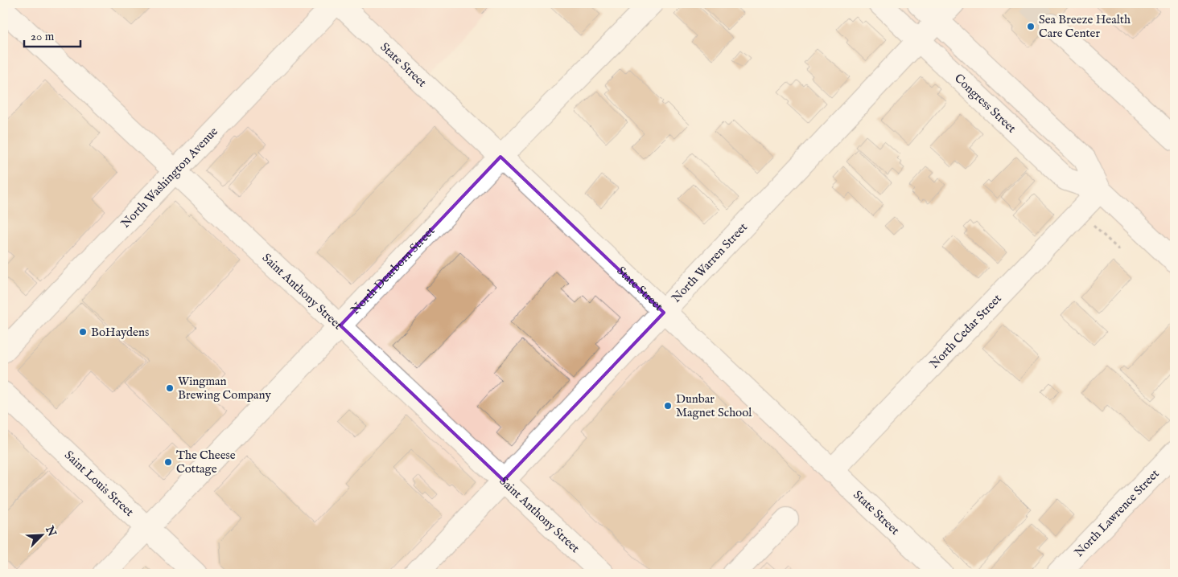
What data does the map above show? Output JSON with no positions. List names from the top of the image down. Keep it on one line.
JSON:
{"streets":{"street":["State Street","Congress Street","North Washington Avenue","North Warren Street","North Dearborn Street","Saint Anthony Street","North Cedar Street","Saint Louis Street","North Lawrence Street"]},"crossings":[["State Street","North Warren Street"],["State Street","North Dearborn Street"],["State Street","North Cedar Street"],["Congress Street","North Warren Street"],["Congress Street","North Cedar Street"],["North Washington Avenue","Saint Anthony Street"],["North Warren Street","Saint Anthony Street"],["North Dearborn Street","Saint Anthony Street"],["North Dearborn Street","Saint Louis Street"]],"places":["Sea Breeze Health Care Center","BoHaydens","Wingman Brewing Company","Dunbar Magnet School","The Cheese Cottage"],"scale_bar":"20 m","north":"top right"}
